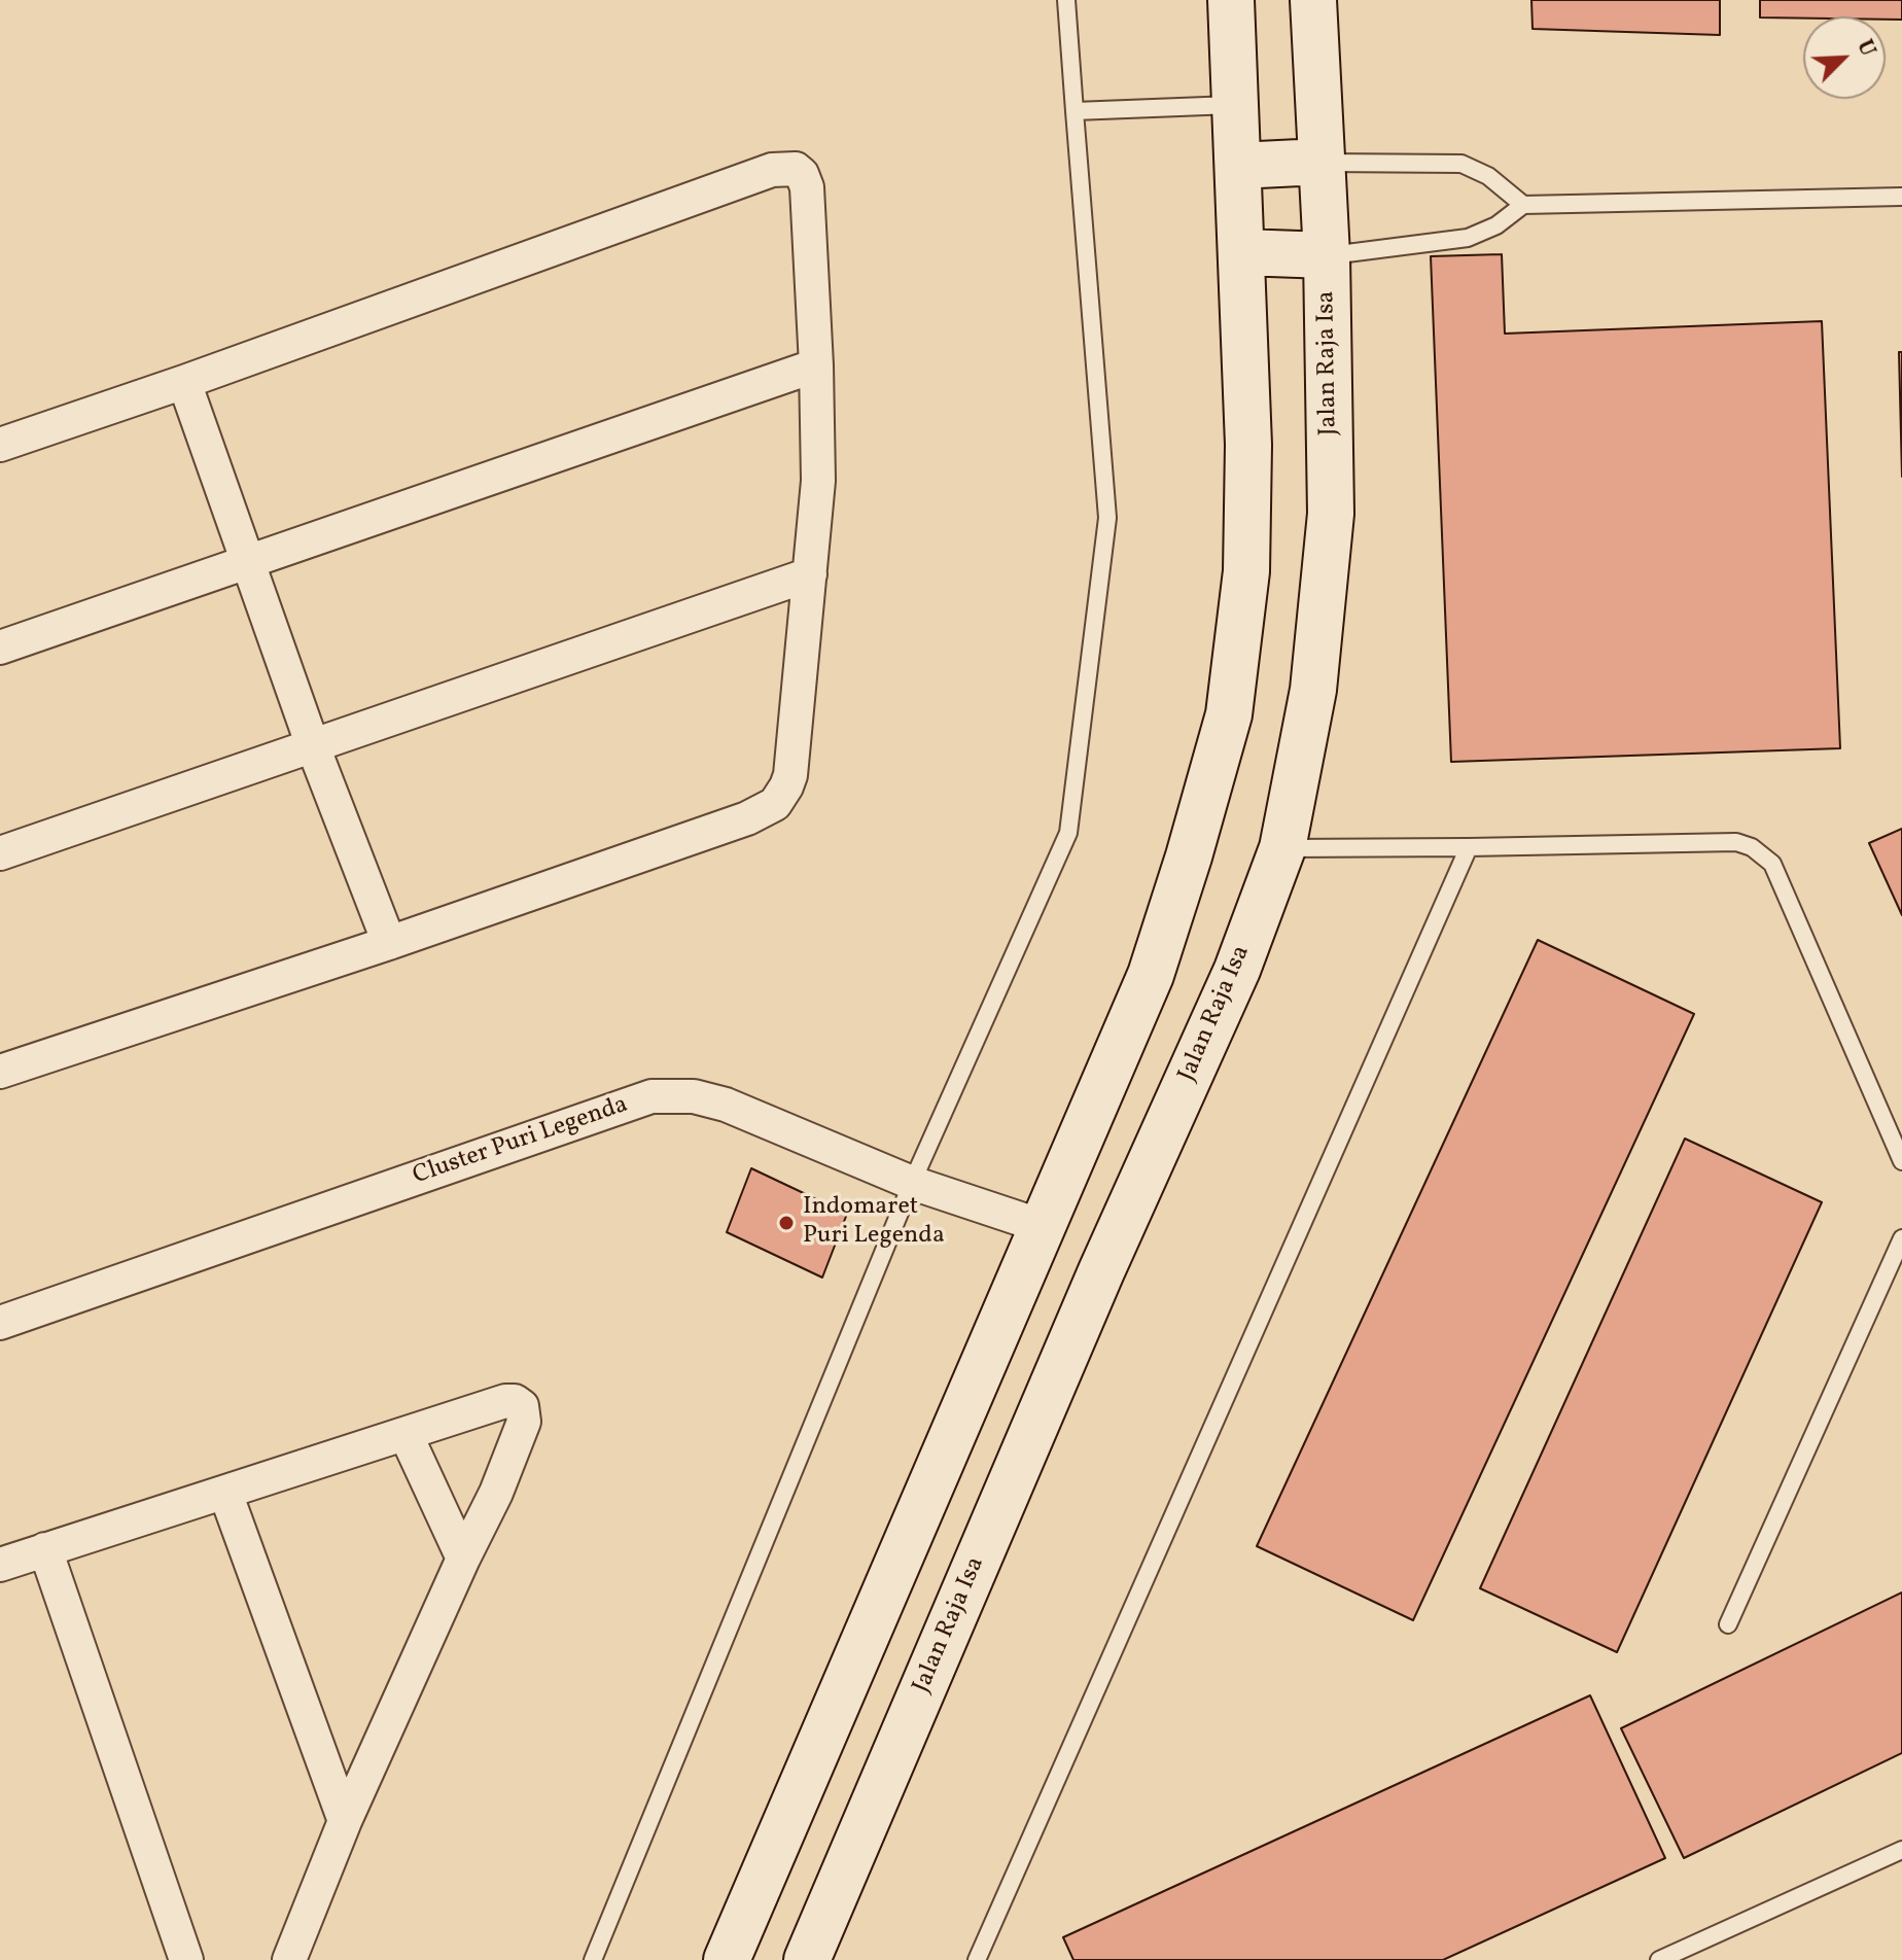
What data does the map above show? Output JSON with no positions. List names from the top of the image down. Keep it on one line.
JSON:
{"streets":{"main road":["Jalan Raja Isa"],"street":["Cluster Puri Legenda"]},"places":["Indomaret Puri Legenda"],"north":"top right"}
